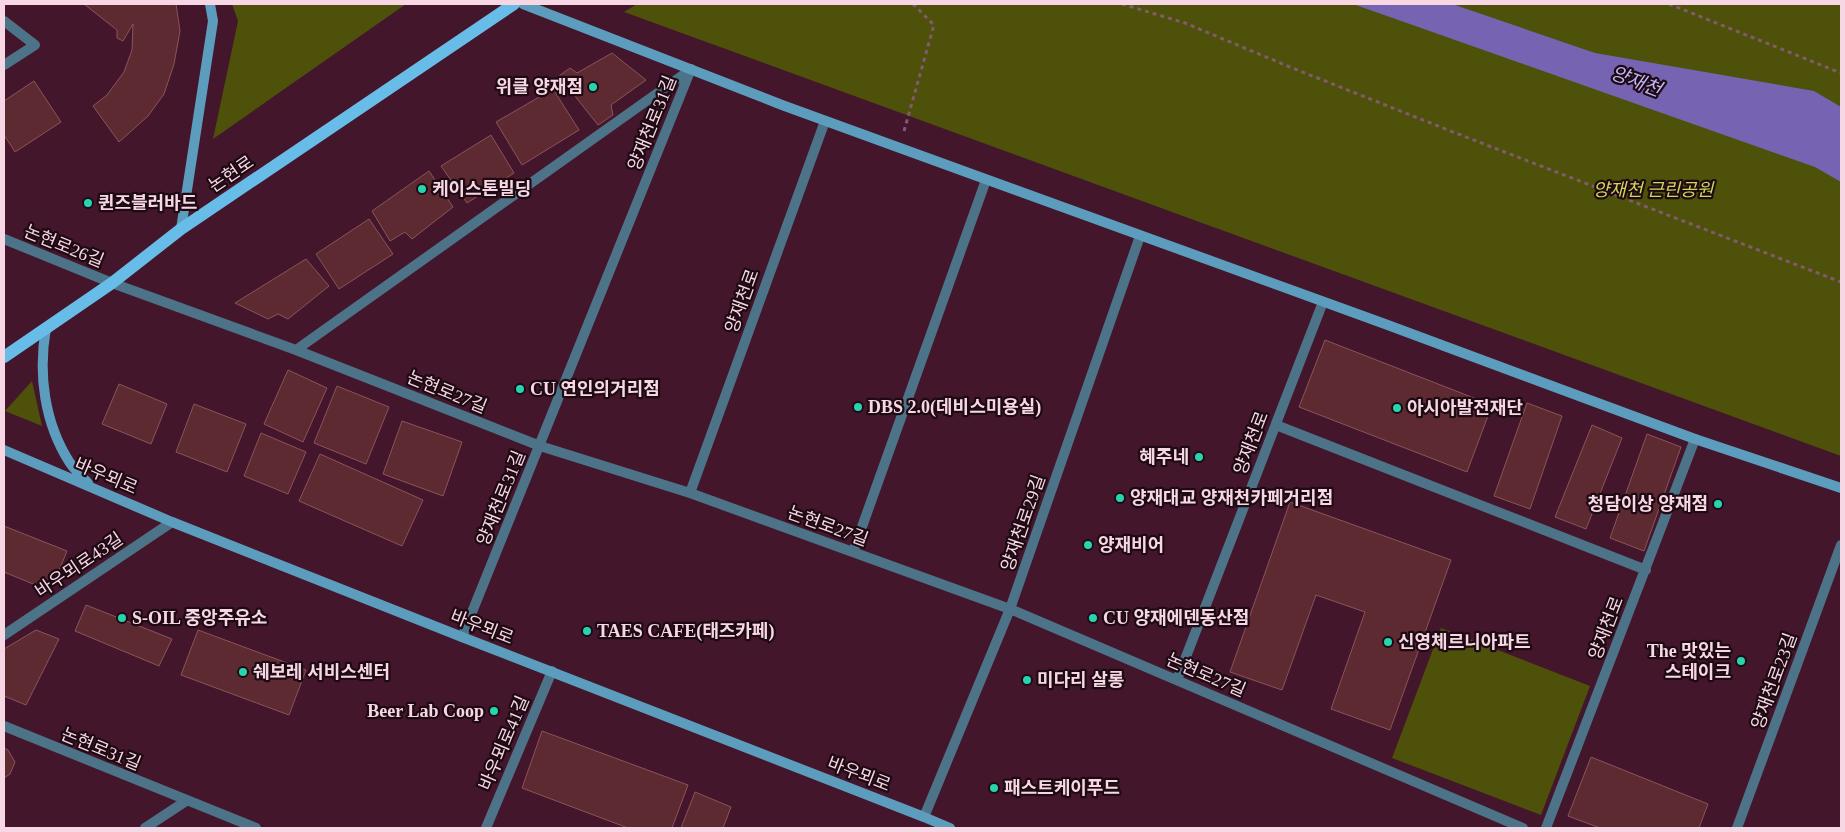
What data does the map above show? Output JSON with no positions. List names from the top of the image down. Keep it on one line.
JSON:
{"streets":{"main road":["논현로"],"street":["양재천로31길","논현로26길","양재천로","논현로27길","바우뫼로","양재천로29길","바우뫼로43길","양재천로23길","바우뫼로41길","논현로31길"]},"crossings":[["양재천로31길","논현로27길"],["양재천로31길","바우뫼로"],["논현로","논현로26길"],["논현로","논현로27길"],["논현로26길","논현로27길"],["양재천로","논현로27길"],["논현로27길","양재천로29길"],["바우뫼로","양재천로29길"],["바우뫼로","바우뫼로43길"],["바우뫼로","바우뫼로41길"]],"water":["양재천"],"parks":["양재천 근린공원"],"places":["위클 양재점","케이스톤빌딩","퀸즈블러바드","CU 연인의거리점","DBS 2.0(데비스미용실)","아시아발전재단","혜주네","양재대교 양재천카페거리점","청담이상 양재점","양재비어","S-OIL 중앙주유소","CU 양재에덴동산점","TAES CAFE(태즈카페)","신영체르니아파트","The 맛있는 스테이크","쉐보레 서비스센터","미다리 살롱","Beer Lab Coop","패스트케이푸드"]}
